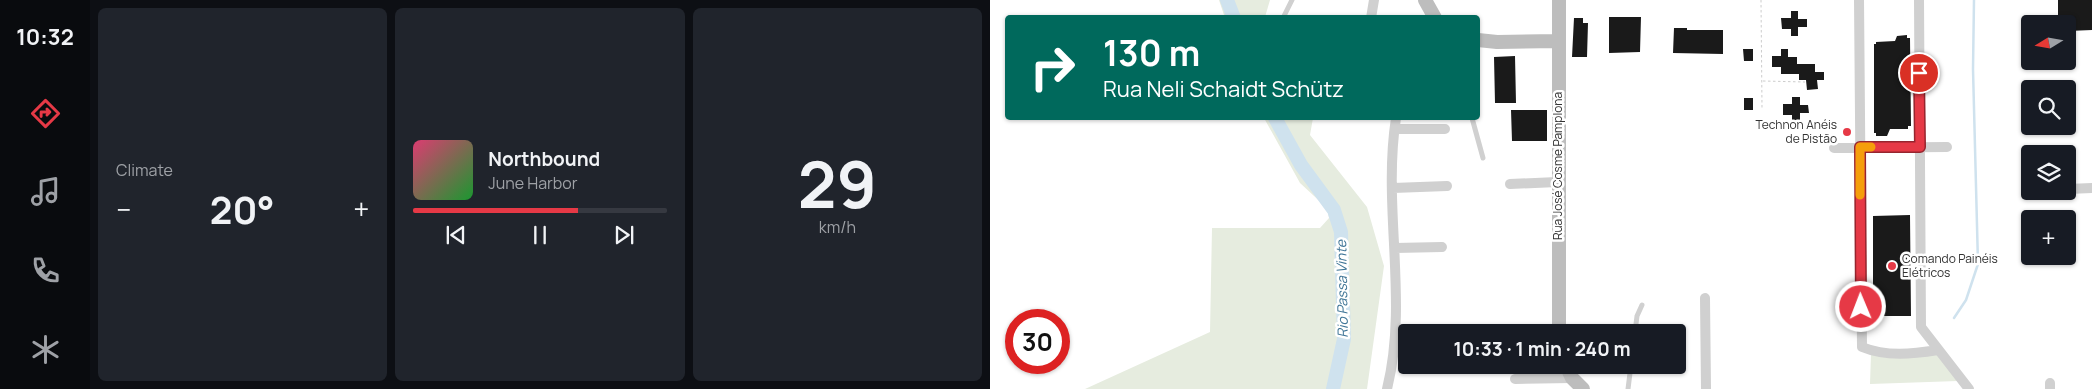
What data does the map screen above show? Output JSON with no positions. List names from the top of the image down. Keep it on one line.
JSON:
{"streets":{"main road":["Rua José Cosme Pamplona"]},"water":["Rio Passa Vinte"],"places":["Technon Anéis de Pistão","Comando Painéis Elétricos"],"north":"left","page":{"tabs":"10:32","tile":["Climate",["29","km/h"]],"map_buttons":"+","turn":["130 m","Rua Neli Schaidt Schütz"],"song":["Northbound","June Harbor"],"heat":["−","20°","+"],"limit":"30","trip":"10:33 · 1 min · 240 m"}}
